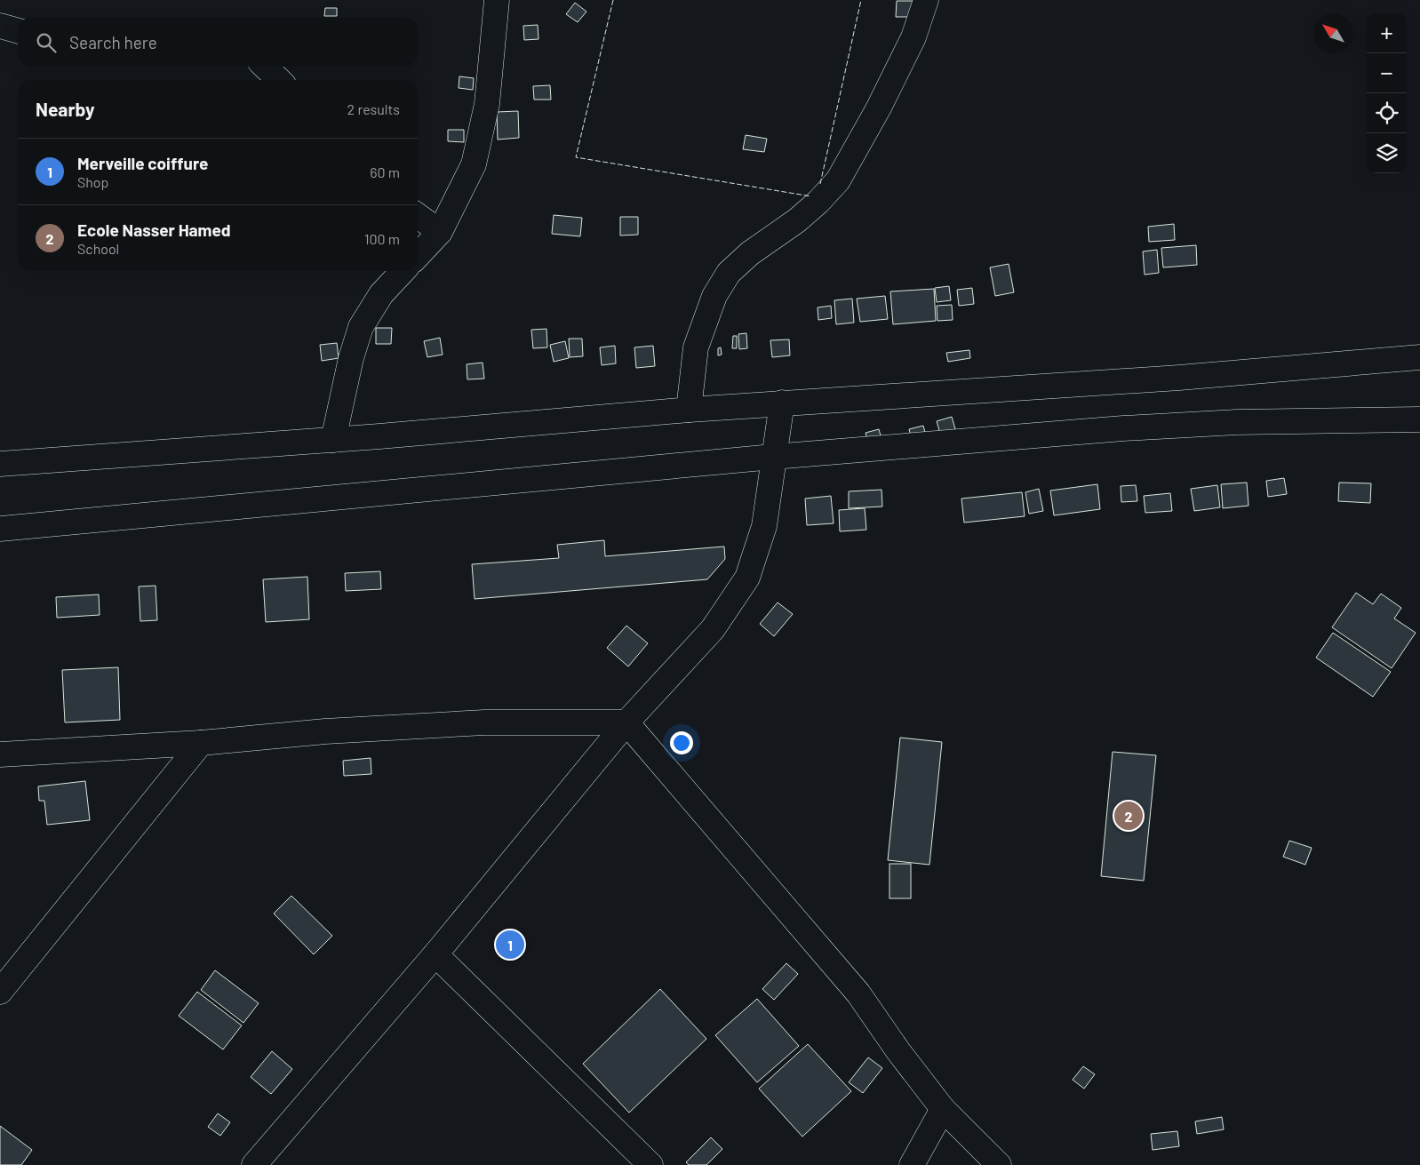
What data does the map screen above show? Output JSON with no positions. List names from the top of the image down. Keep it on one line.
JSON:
{"north":"top left","page":{"map_buttons":["+","−"],"search":"Search here","heading":["Nearby","2 results"],"list":[{"mark":"1","name":"Merveille coiffure","note":"Shop","value":"60 m"},{"mark":"2","name":"Ecole Nasser Hamed","note":"School","value":"100 m"}],"pins":["2","1"]}}
